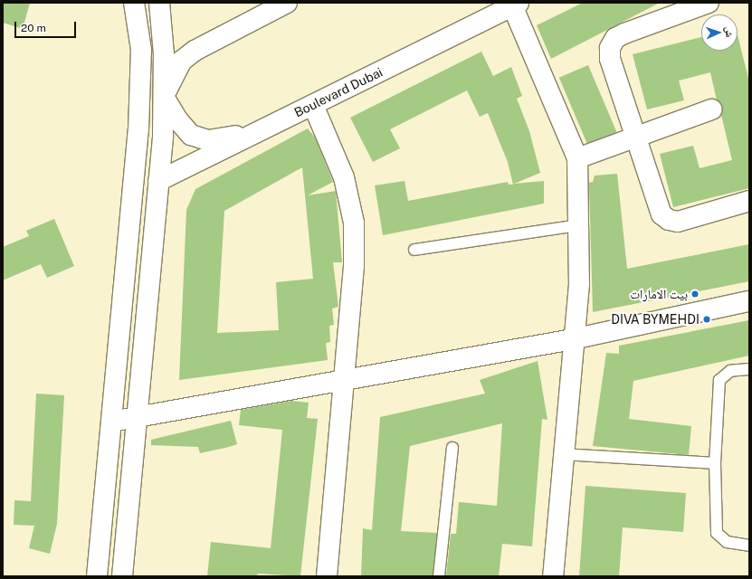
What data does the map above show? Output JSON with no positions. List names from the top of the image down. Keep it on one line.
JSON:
{"streets":{"street":["Boulevard Dubai"]},"places":["بيت الامارات","DIVA BYMEHDI"],"scale_bar":"20 m","north":"right"}
